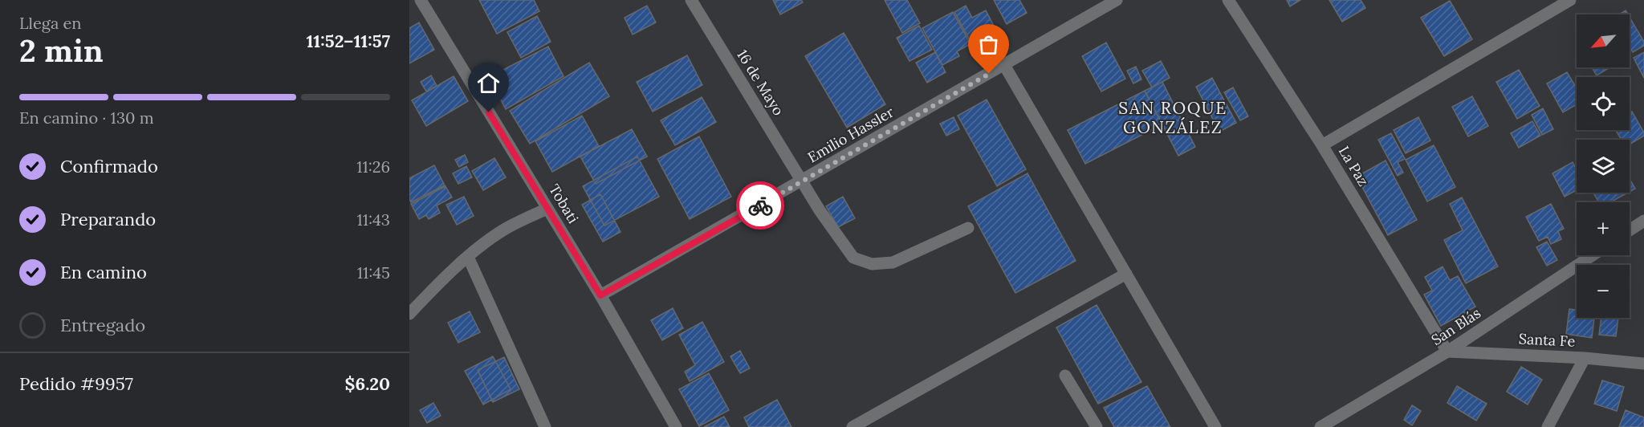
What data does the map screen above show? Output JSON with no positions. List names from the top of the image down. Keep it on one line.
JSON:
{"streets":{"street":["16 de Mayo","Emilio Hassler","La Paz","Tobati","San Blás","Santa Fe"]},"crossings":[["16 de Mayo","Emilio Hassler"],["Emilio Hassler","Tobati"],["La Paz","San Blás"],["La Paz","Santa Fe"],["San Blás","Santa Fe"]],"districts":["SAN ROQUE GONZÁLEZ"],"north":"bottom left","page":{"heading":["2 min","Llega en","11:52–11:57"],"panel":["Pedido #9957","$6.20"],"map_buttons":["+","−"],"bar":"En camino · 130 m","list":[["Confirmado","11:26"],["Preparando","11:43"],["En camino","11:45"],"Entregado"]}}
